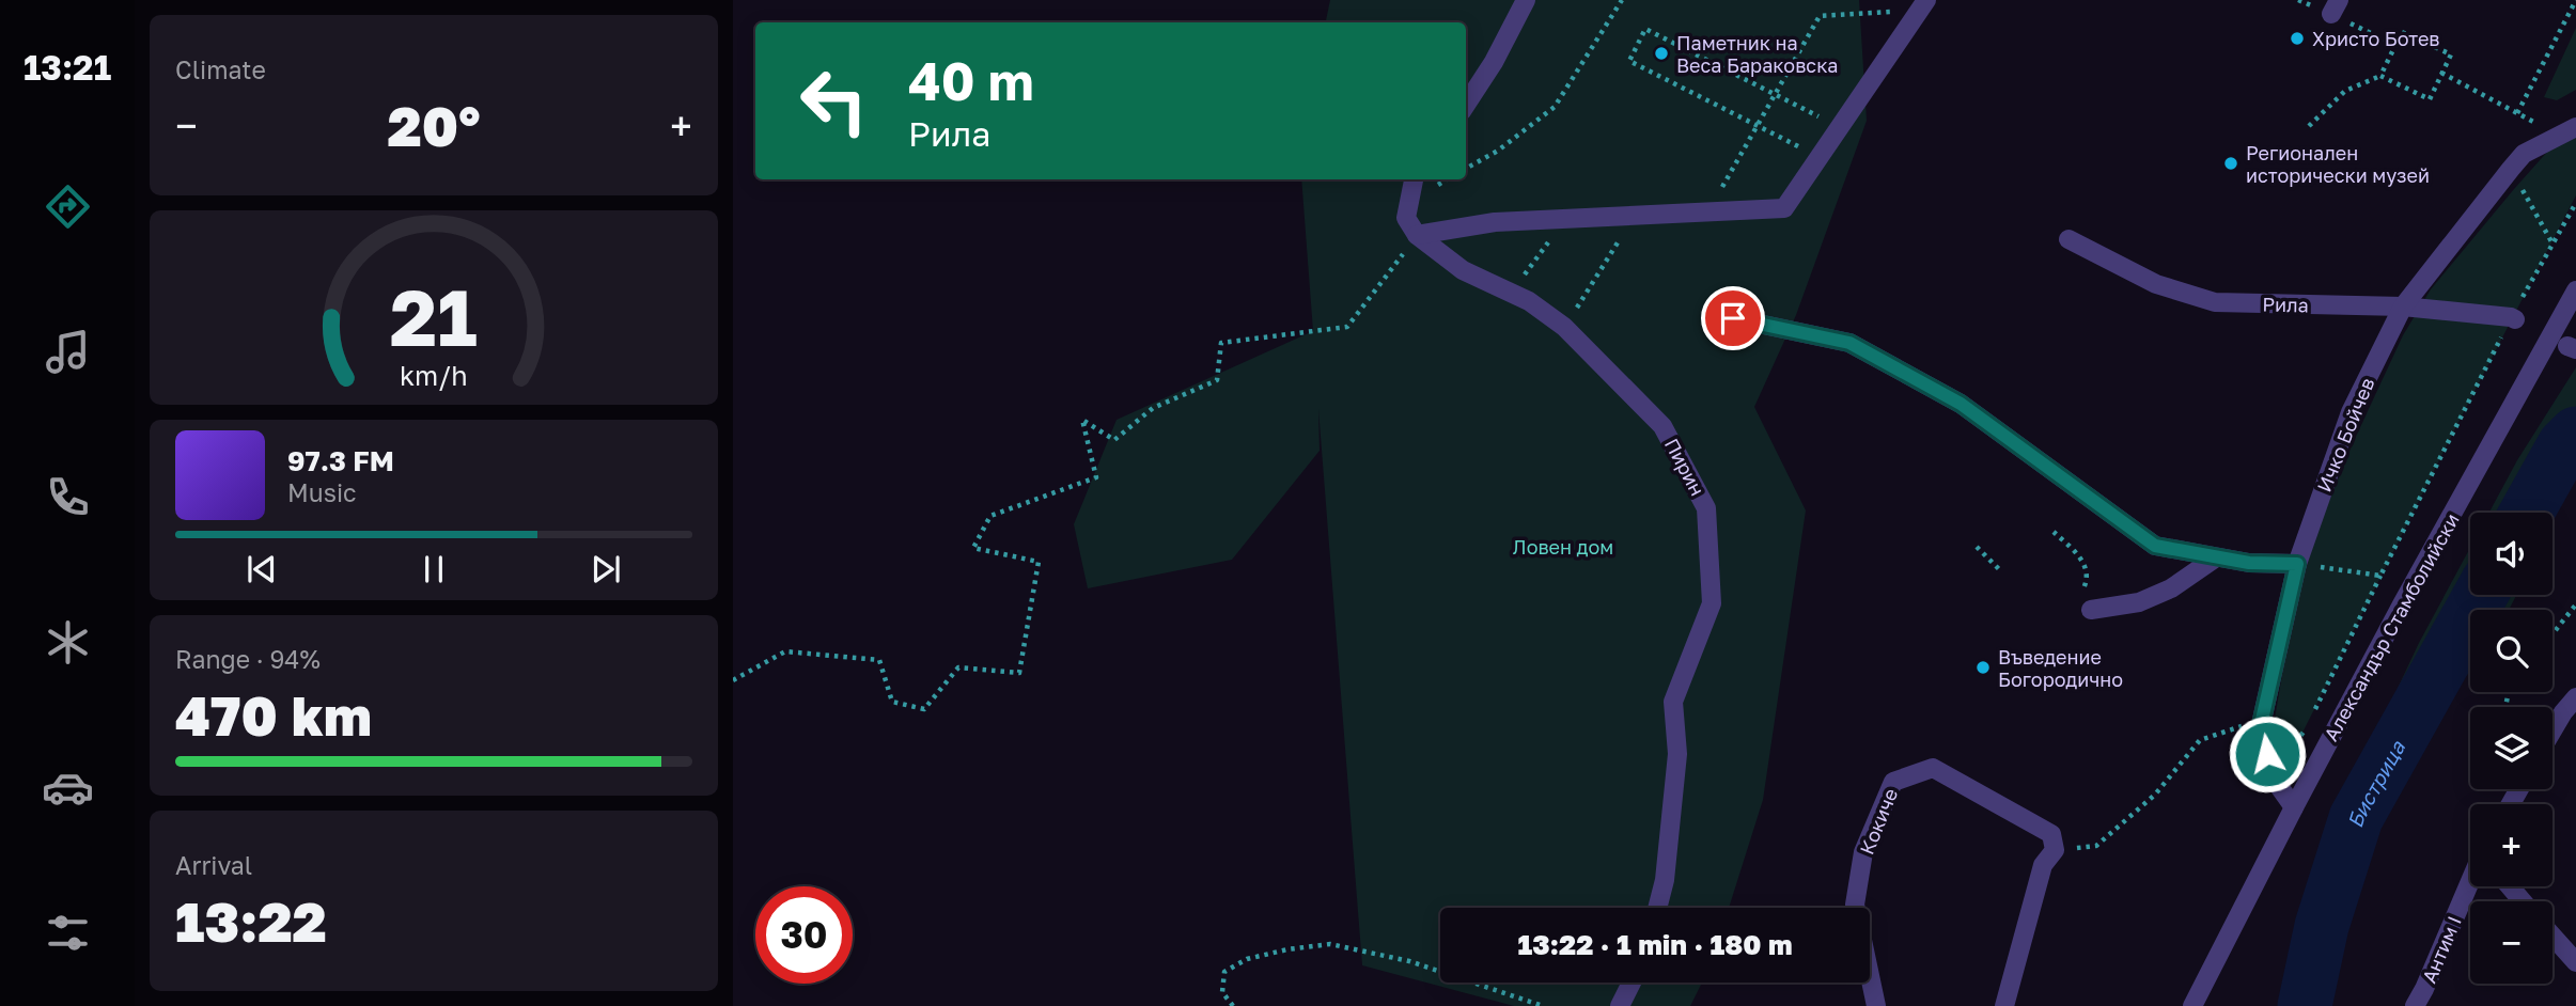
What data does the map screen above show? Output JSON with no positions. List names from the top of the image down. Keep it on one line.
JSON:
{"streets":{"street":["Рила","Ичко Бойчев","Пирин","Александър Стамболийски","Кокиче","Антим I"]},"crossings":[["Рила","Ичко Бойчев"],["Ичко Бойчев","Александър Стамболийски"]],"water":["Бистрица"],"parks":["Ловен дом"],"places":["Христо Ботев","Паметник на Веса Бараковска","Регионален исторически музей","Въведение Богородично"],"page":{"tabs":"13:21","tile":["Climate",["Range · 94%","470 km"],["Arrival","13:22"]],"turn":["40 m","Рила"],"heat":["−","20°","+"],"song":["97.3 FM","Music"],"map_buttons":["+","−"],"limit":"30","trip":"13:22 · 1 min · 180 m","gauge":["21","km/h"]}}
